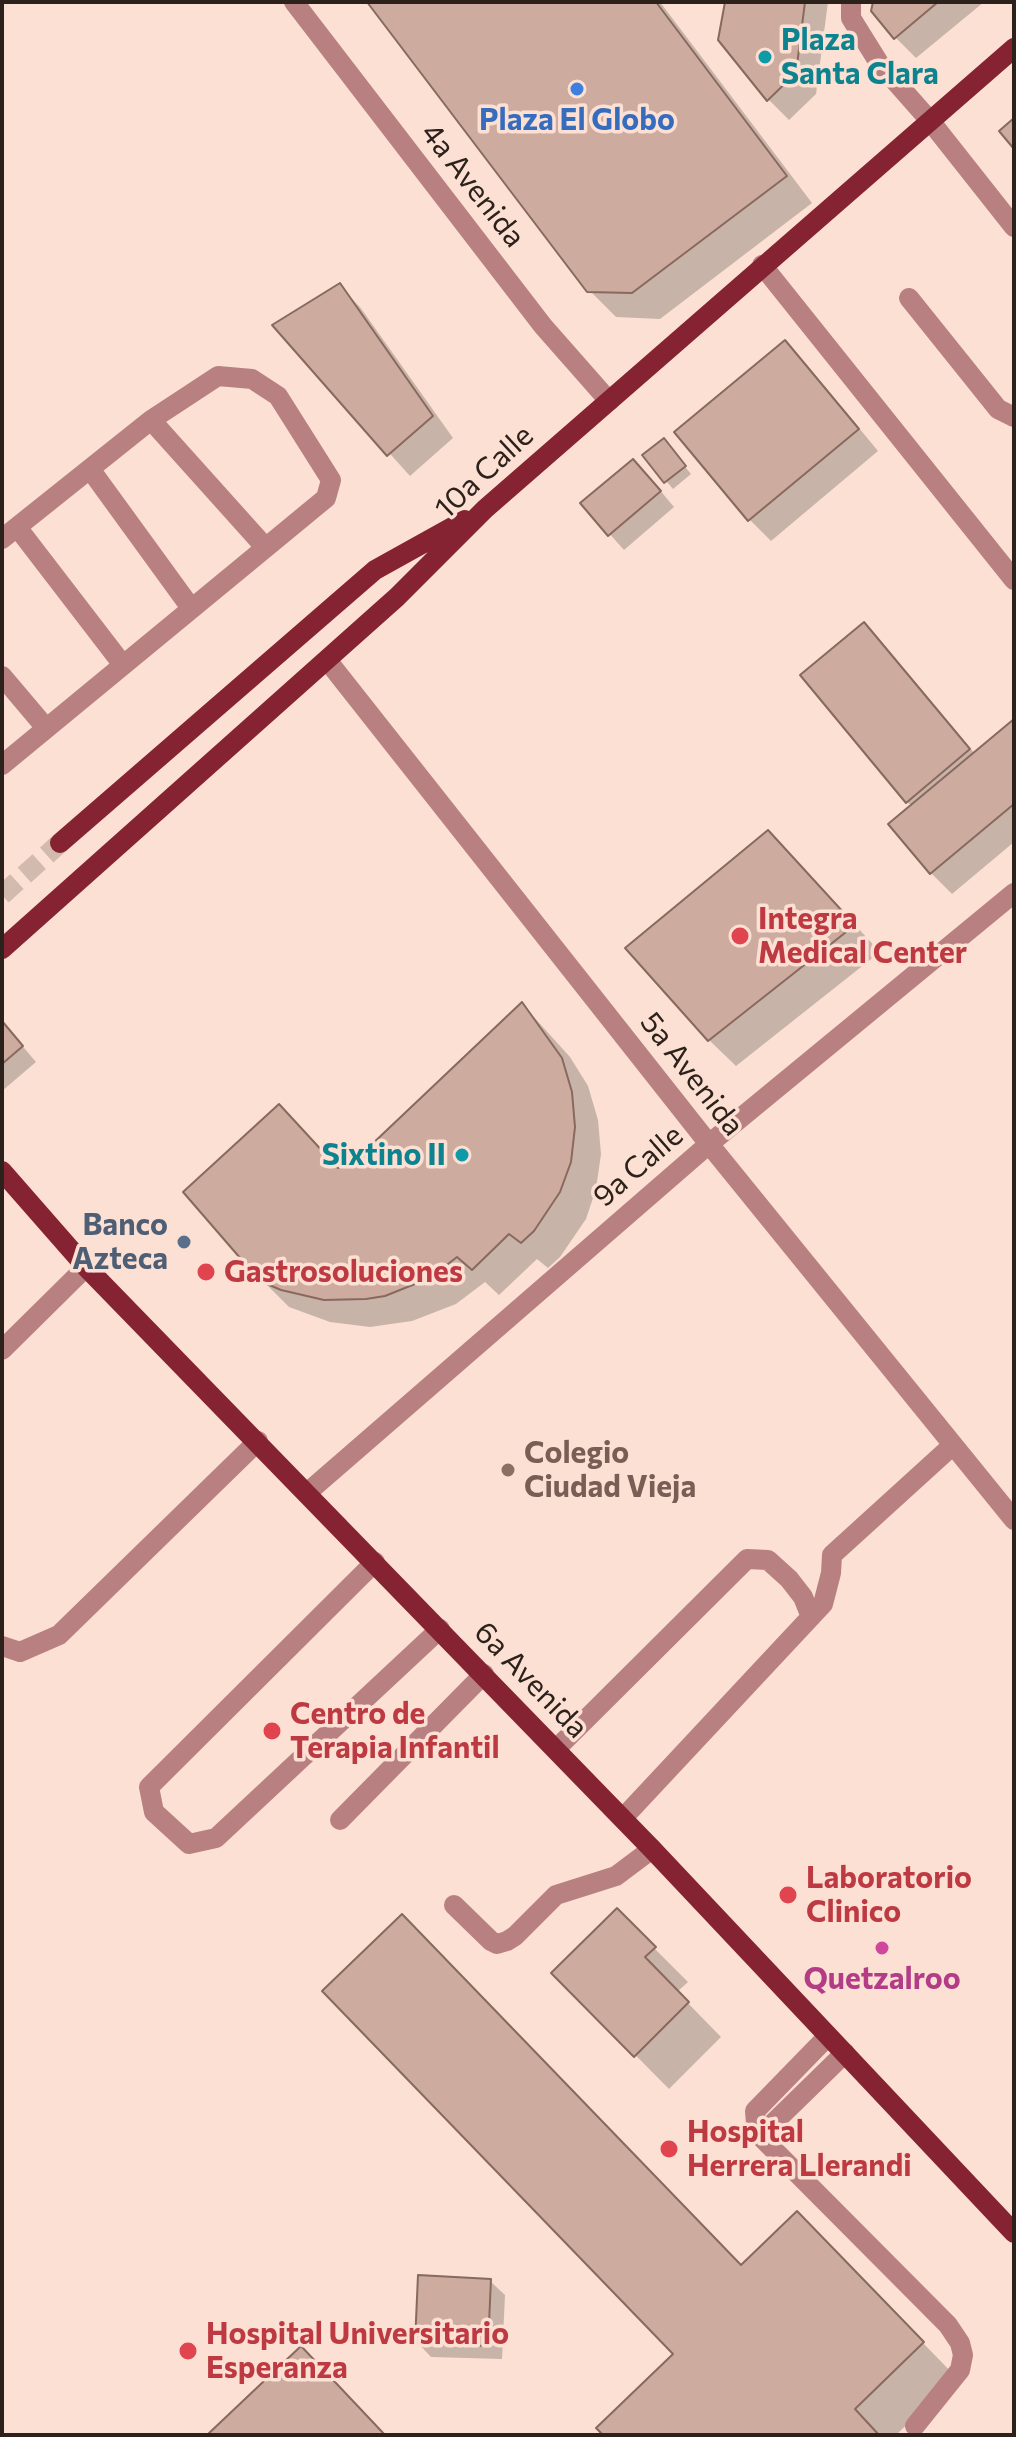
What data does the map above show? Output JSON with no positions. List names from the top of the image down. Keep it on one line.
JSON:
{"streets":{"main road":["10a Calle","6a Avenida"],"street":["4a Avenida","5a Avenida","9a Calle"]},"crossings":[["4a Avenida","10a Calle"],["10a Calle","5a Avenida"],["5a Avenida","9a Calle"],["9a Calle","6a Avenida"]],"places":["Plaza Santa Clara","Plaza El Globo","Integra Medical Center","Sixtino II","Banco Azteca","Gastrosoluciones","Colegio Ciudad Vieja","Centro de Terapia Infantil","Laboratorio Clinico","Quetzalroo","Hospital Herrera Llerandi","Hospital Universitario Esperanza"]}
